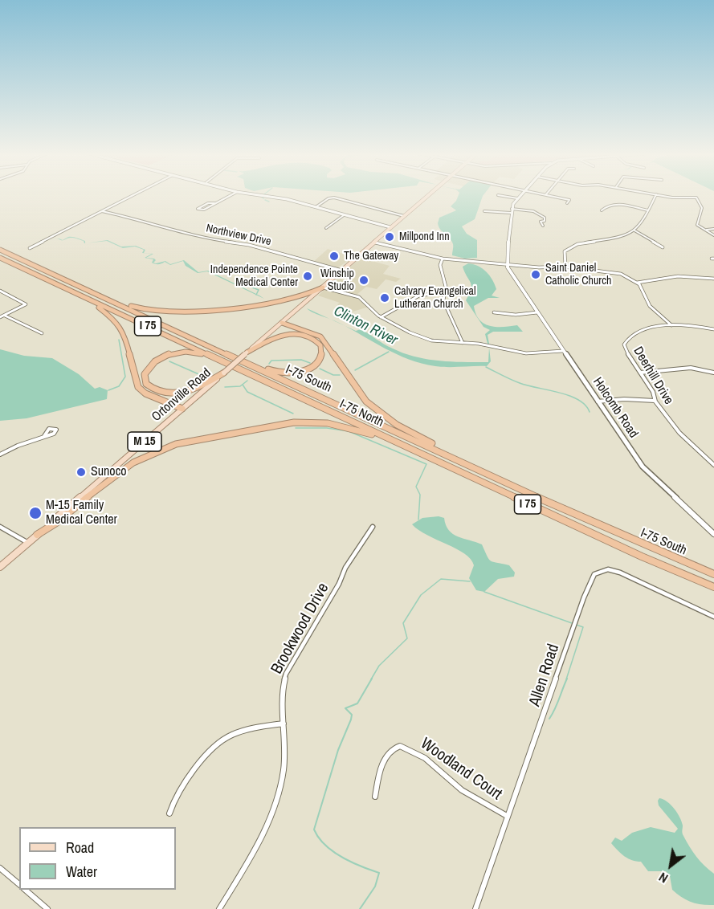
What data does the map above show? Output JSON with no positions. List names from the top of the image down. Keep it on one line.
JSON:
{"streets":{"highway":["I 75","I-75 South","I-75 North"],"main road":["Ortonville Road","M 15"],"street":["Northview Drive","Deerhill Drive","Holcomb Road","Brookwood Drive","Allen Road","Woodland Court"]},"crossings":[["Northview Drive","M 15"],["Ortonville Road","M 15"],["Allen Road","Woodland Court"]],"water":["Clinton River"],"places":["Millpond Inn","The Gateway","Saint Daniel Catholic Church","Independence Pointe Medical Center","Winship Studio","Calvary Evangelical Lutheran Church","Sunoco","M-15 Family Medical Center"],"legend":["Road","Water"],"north":"bottom left"}
